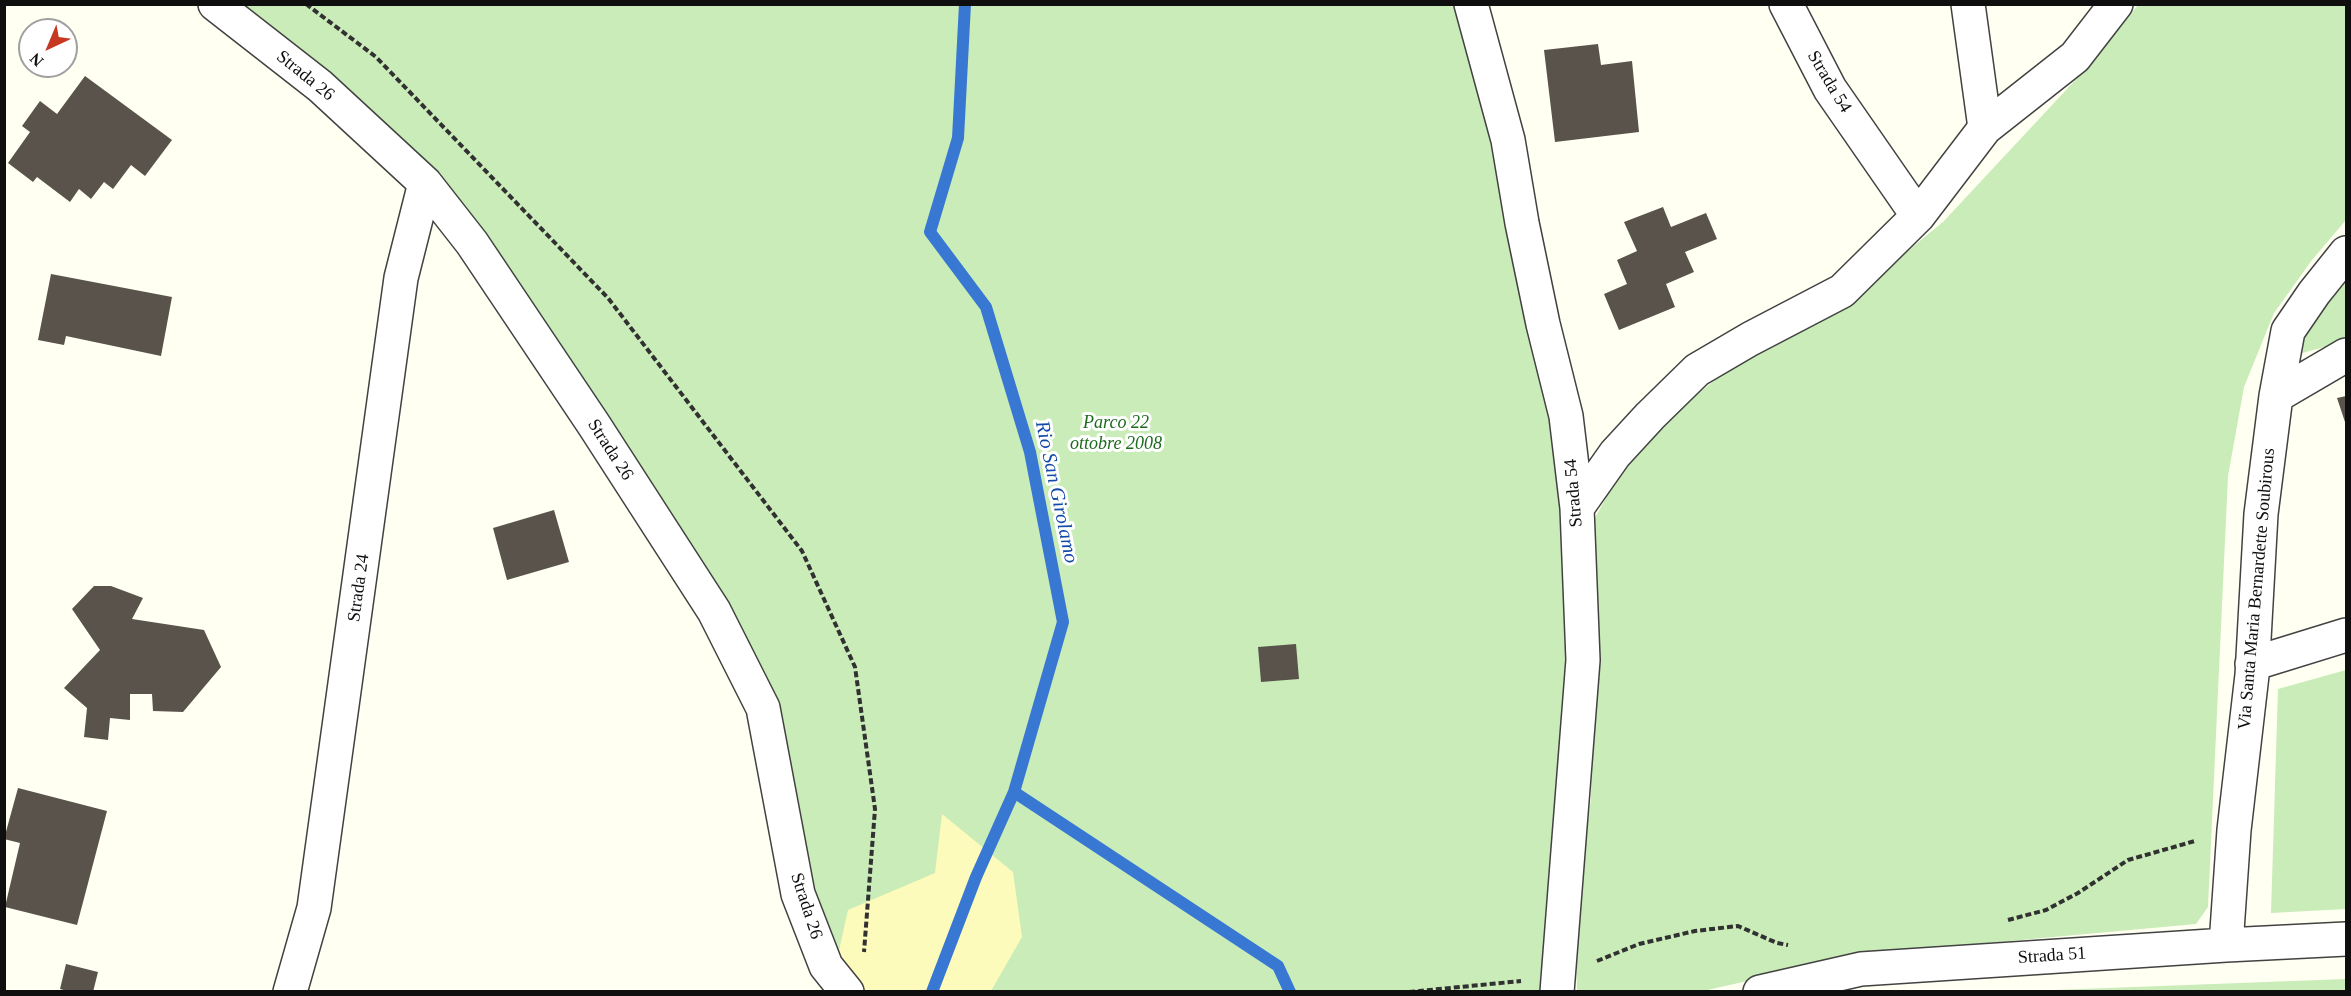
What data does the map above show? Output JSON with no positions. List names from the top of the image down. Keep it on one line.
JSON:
{"streets":{"street":["Strada 26","Strada 54","Strada 24","Via Santa Maria Bernardette Soubirous","Strada 51"]},"crossings":[["Strada 26","Strada 24"],["Via Santa Maria Bernardette Soubirous","Strada 51"]],"water":["Rio San Girolamo"],"parks":["Parco 22 ottobre 2008"],"north":"bottom left"}
